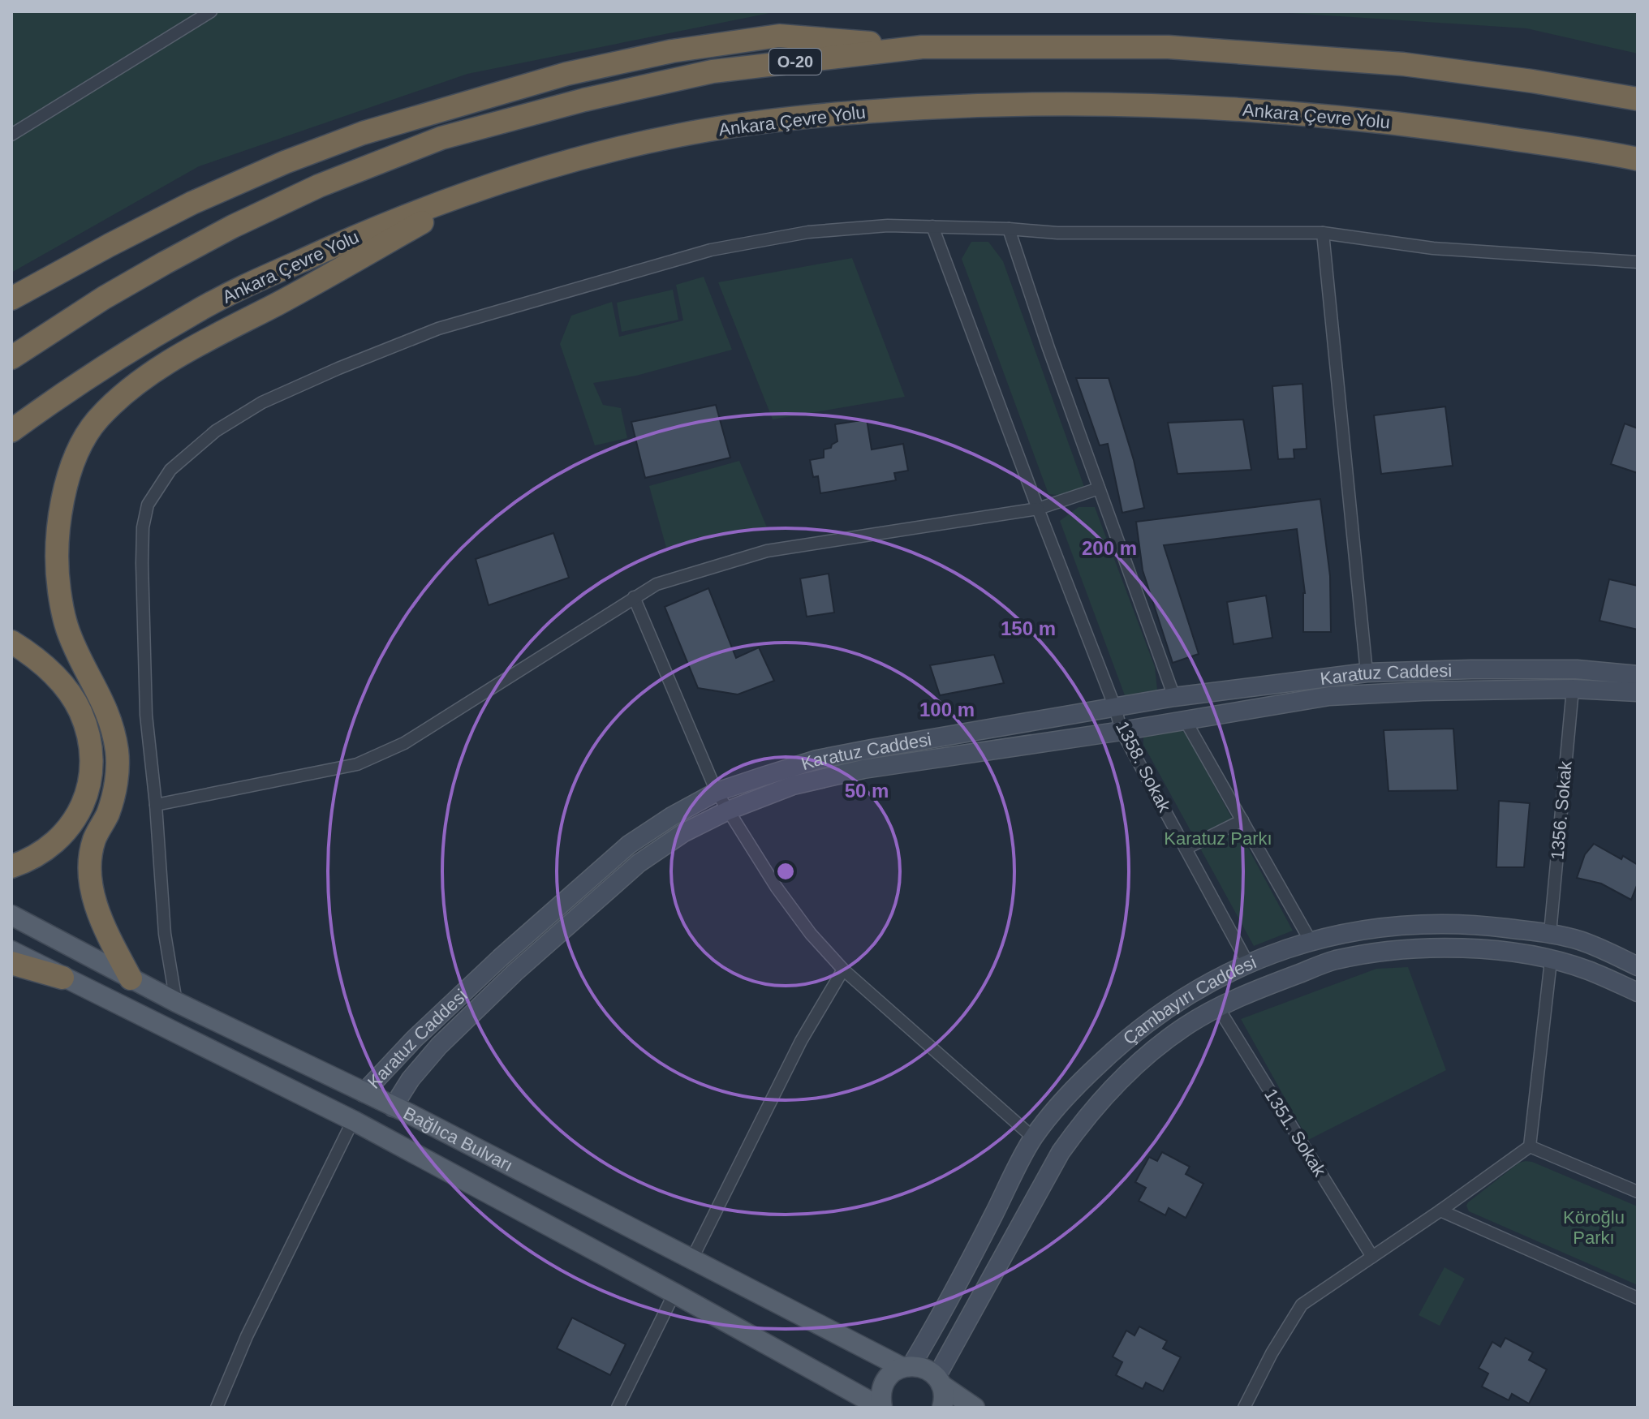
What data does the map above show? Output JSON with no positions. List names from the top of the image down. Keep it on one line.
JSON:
{"streets":{"highway":["O-20","Ankara Çevre Yolu"],"main road":["Bağlıca Bulvarı"],"street":["Karatuz Caddesi","1358. Sokak","1356. Sokak","Çambayırı Caddesi","1351. Sokak"]},"crossings":[["Karatuz Caddesi","1358. Sokak"],["Karatuz Caddesi","1356. Sokak"],["Karatuz Caddesi","Bağlıca Bulvarı"],["1358. Sokak","Çambayırı Caddesi"],["1356. Sokak","Çambayırı Caddesi"],["Çambayırı Caddesi","1351. Sokak"],["Çambayırı Caddesi","Bağlıca Bulvarı"]],"parks":["Karatuz Parkı","Köroğlu Parkı"],"rings":["200 m","150 m","100 m","50 m"]}
